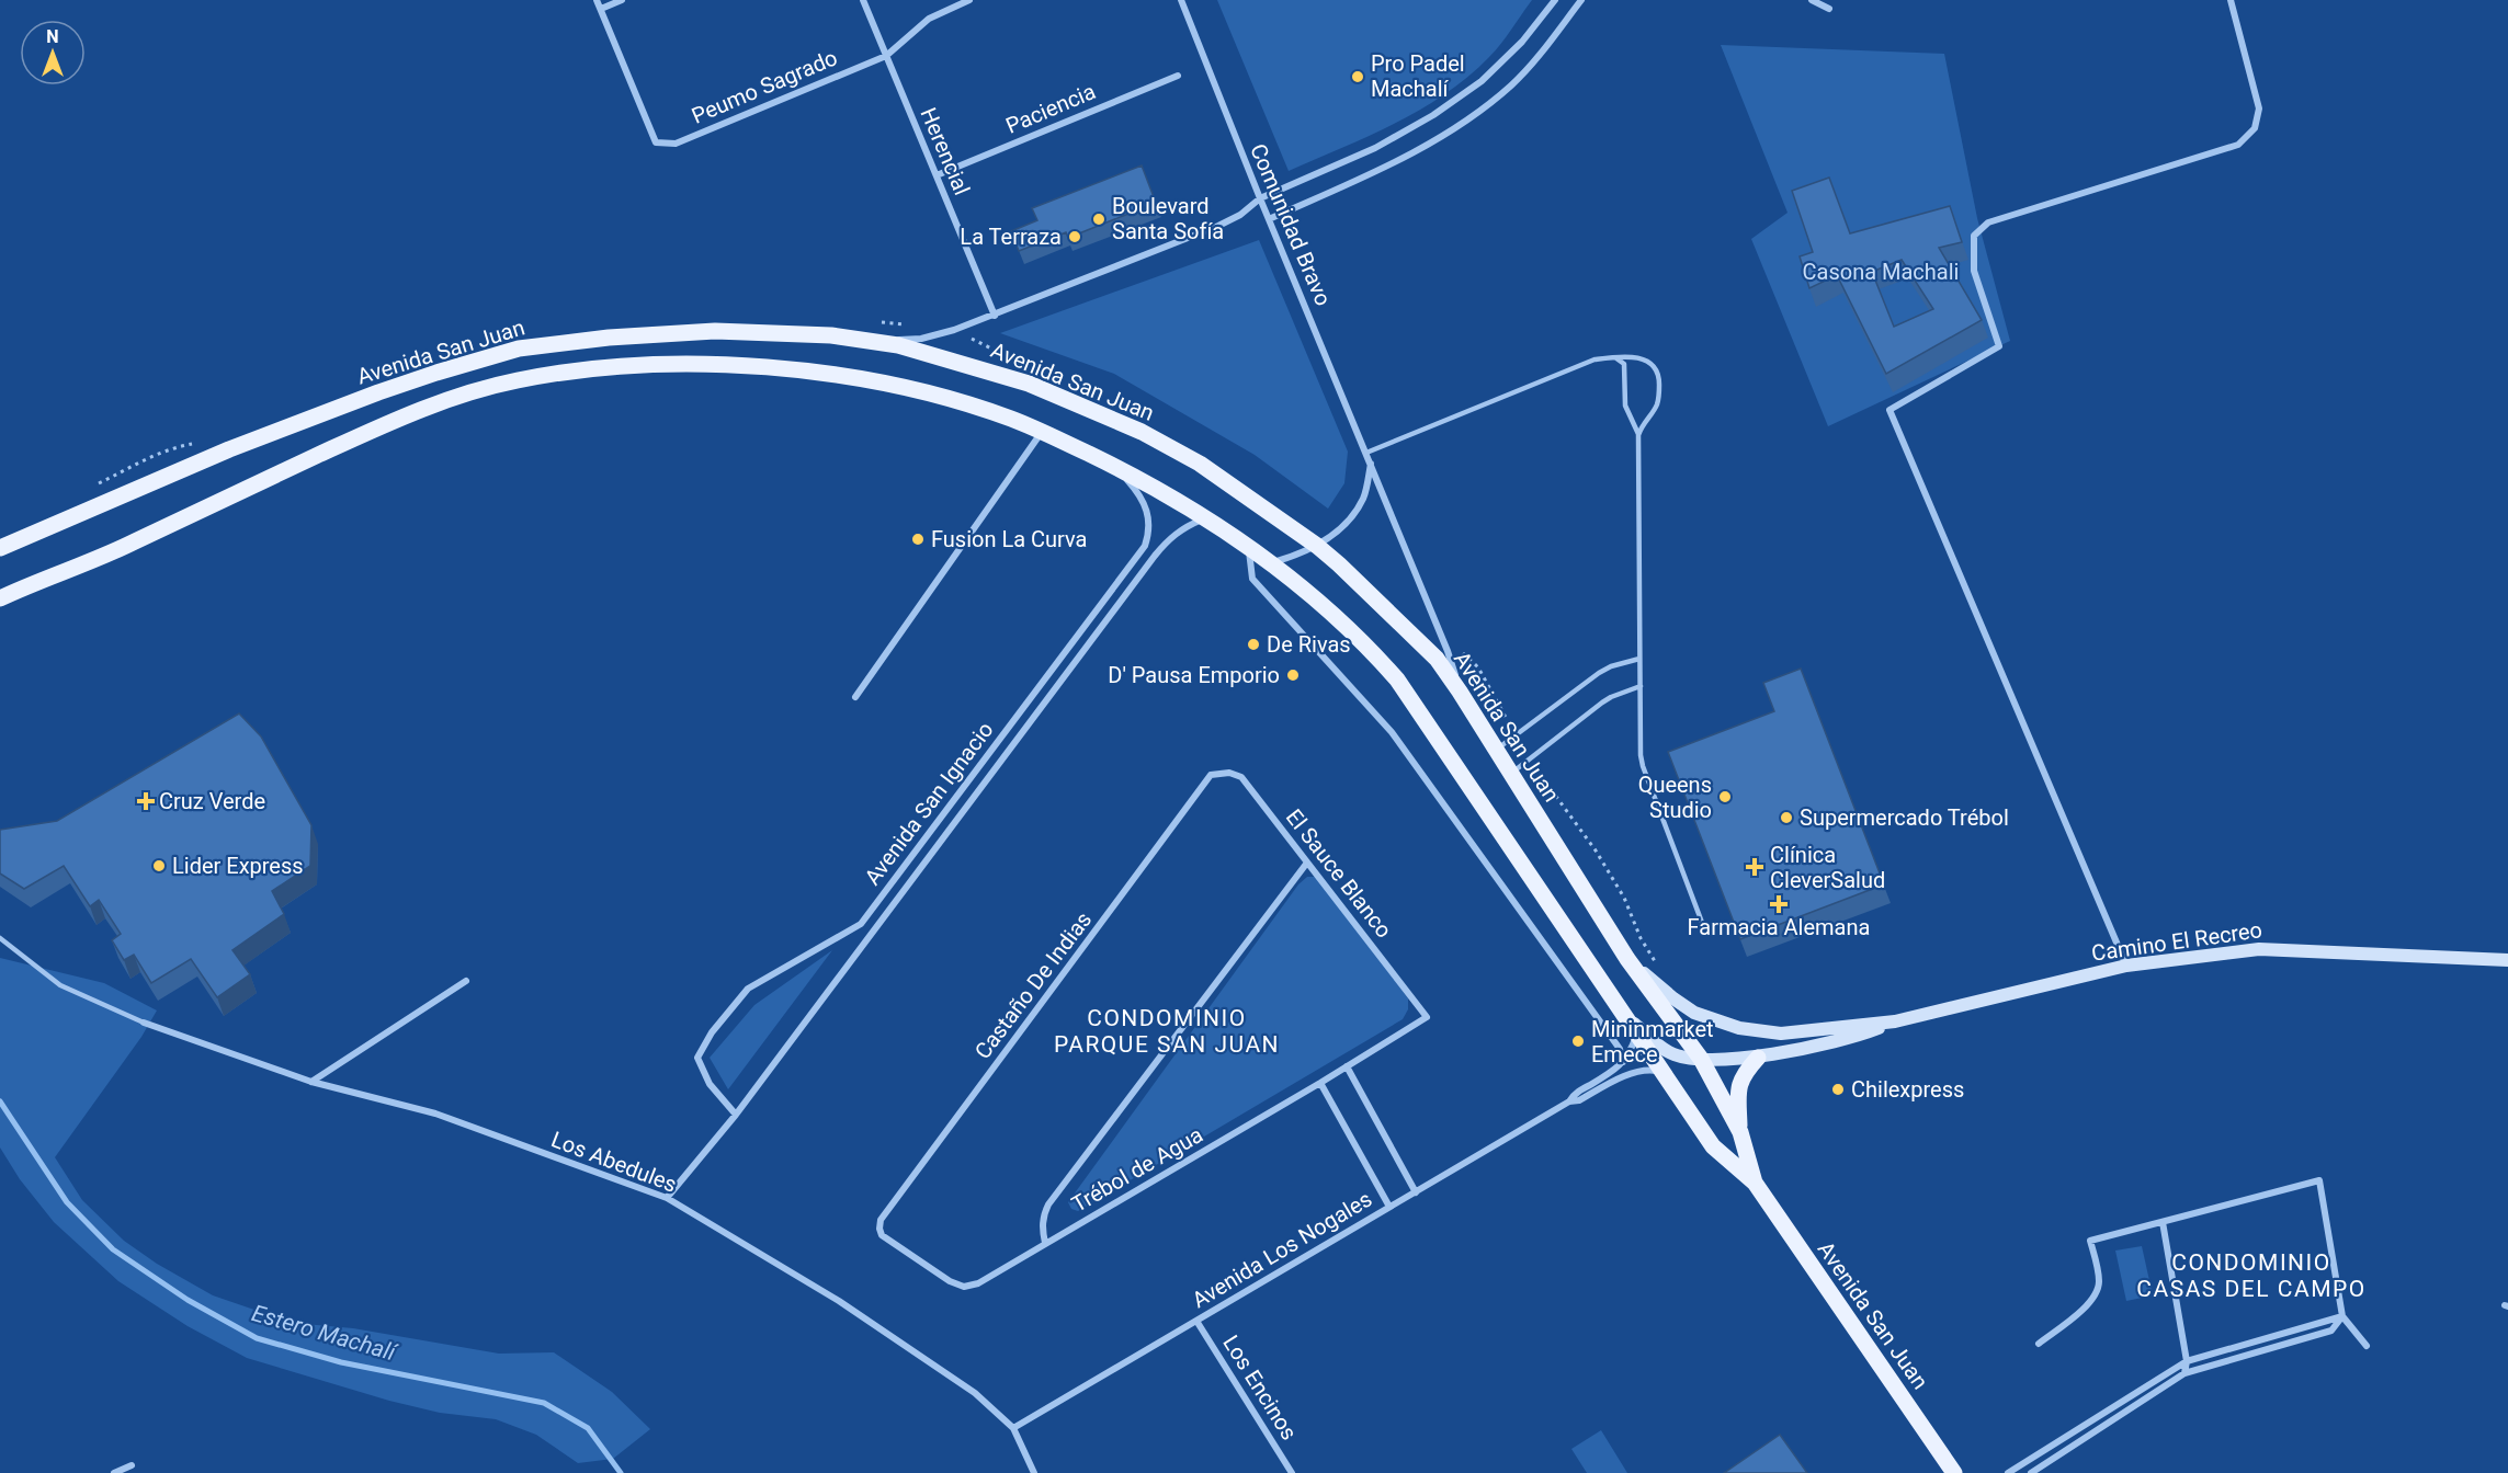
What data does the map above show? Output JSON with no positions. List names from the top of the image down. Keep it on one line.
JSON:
{"streets":{"main road":["Avenida San Juan","Camino El Recreo"],"street":["Peumo Sagrado","Paciencia","Herencial","Comunidad Bravo","Avenida San Ignacio","El Sauce Blanco","Castaño De Indias","Los Abedules","Trébol de Agua","Avenida Los Nogales","Los Encinos"]},"crossings":[["Peumo Sagrado","Herencial"],["Paciencia","Herencial"],["Comunidad Bravo","Avenida San Juan"],["Avenida San Juan","Avenida San Ignacio"],["Avenida San Juan","Camino El Recreo"],["Avenida San Juan","Avenida Los Nogales"],["Avenida San Ignacio","Los Abedules"],["El Sauce Blanco","Castaño De Indias"],["El Sauce Blanco","Trébol de Agua"],["Castaño De Indias","Trébol de Agua"],["Los Abedules","Avenida Los Nogales"],["Avenida Los Nogales","Los Encinos"]],"districts":["CONDOMINIO PARQUE SAN JUAN","CONDOMINIO CASAS DEL CAMPO"],"water":["Estero Machalí"],"parks":["Casona Machali"],"places":{"other":["Pro Padel Machalí","Boulevard Santa Sofía","La Terraza","Fusion La Curva","De Rivas","D' Pausa Emporio","Queens Studio","Supermercado Trébol","Lider Express","Mininmarket Emece","Chilexpress"],"health":["Cruz Verde","Clínica CleverSalud","Farmacia Alemana"]},"north":"top"}
